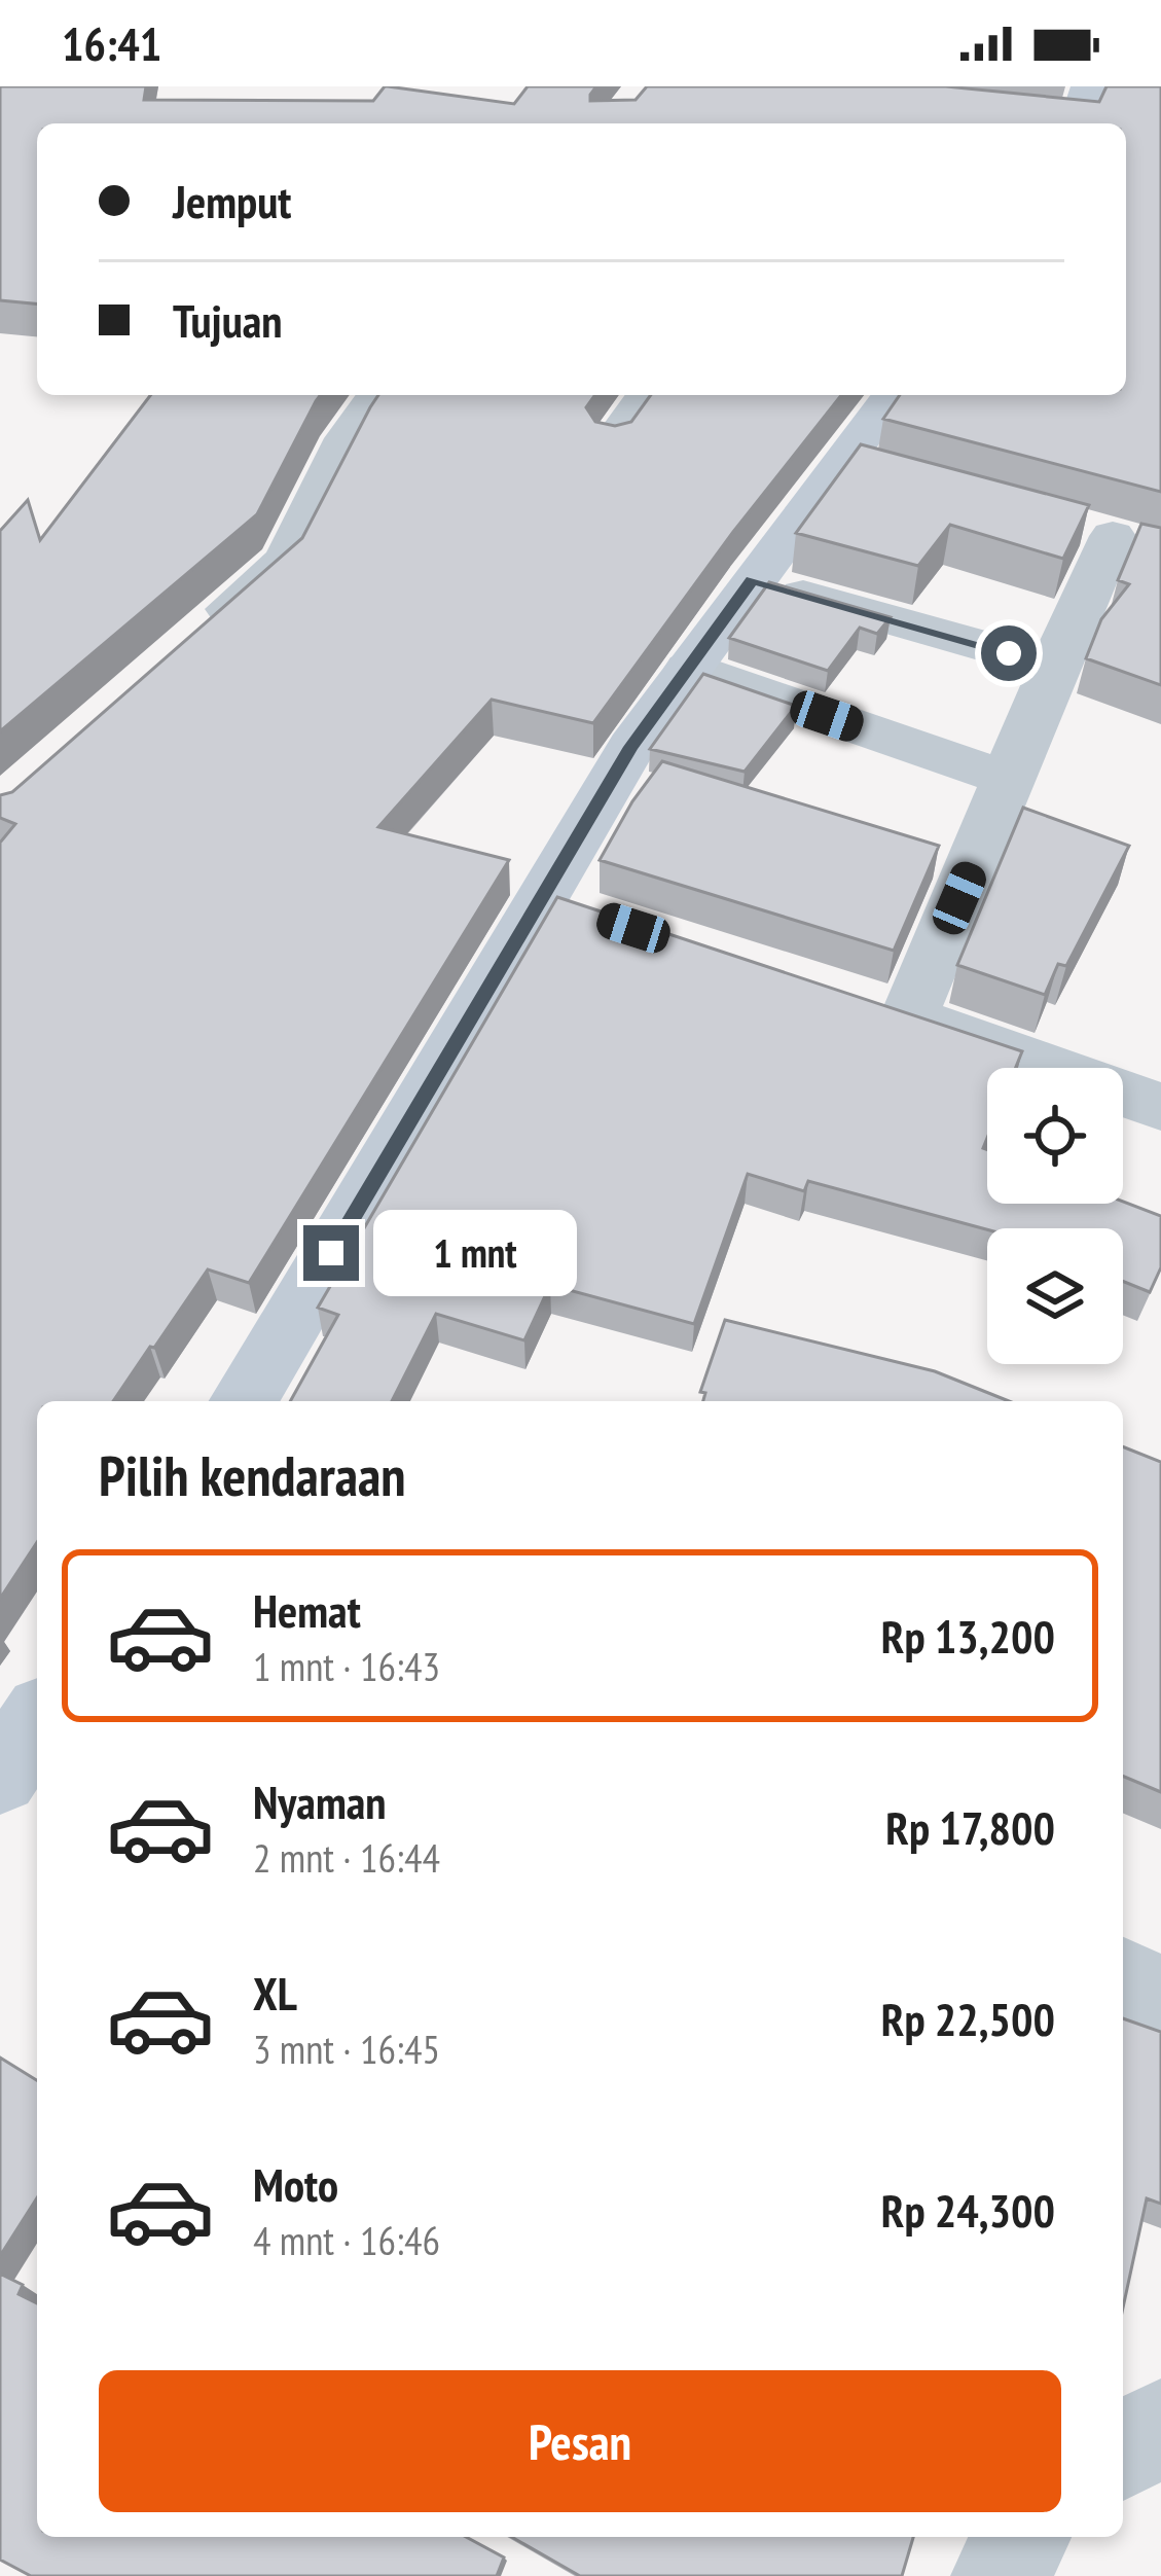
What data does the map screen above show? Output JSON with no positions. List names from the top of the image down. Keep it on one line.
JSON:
{"page":{"status":"16:41","banner":["Jemput","Tujuan"],"bubble":"1 mnt","heading":"Pilih kendaraan","list":[{"name":"Hemat","note":"1 mnt · 16:43","value":"Rp 13,200"},{"name":"Nyaman","note":"2 mnt · 16:44","value":"Rp 17,800"},{"name":"XL","note":"3 mnt · 16:45","value":"Rp 22,500"},{"name":"Moto","note":"4 mnt · 16:46","value":"Rp 24,300"}],"buttons":"Pesan"}}
